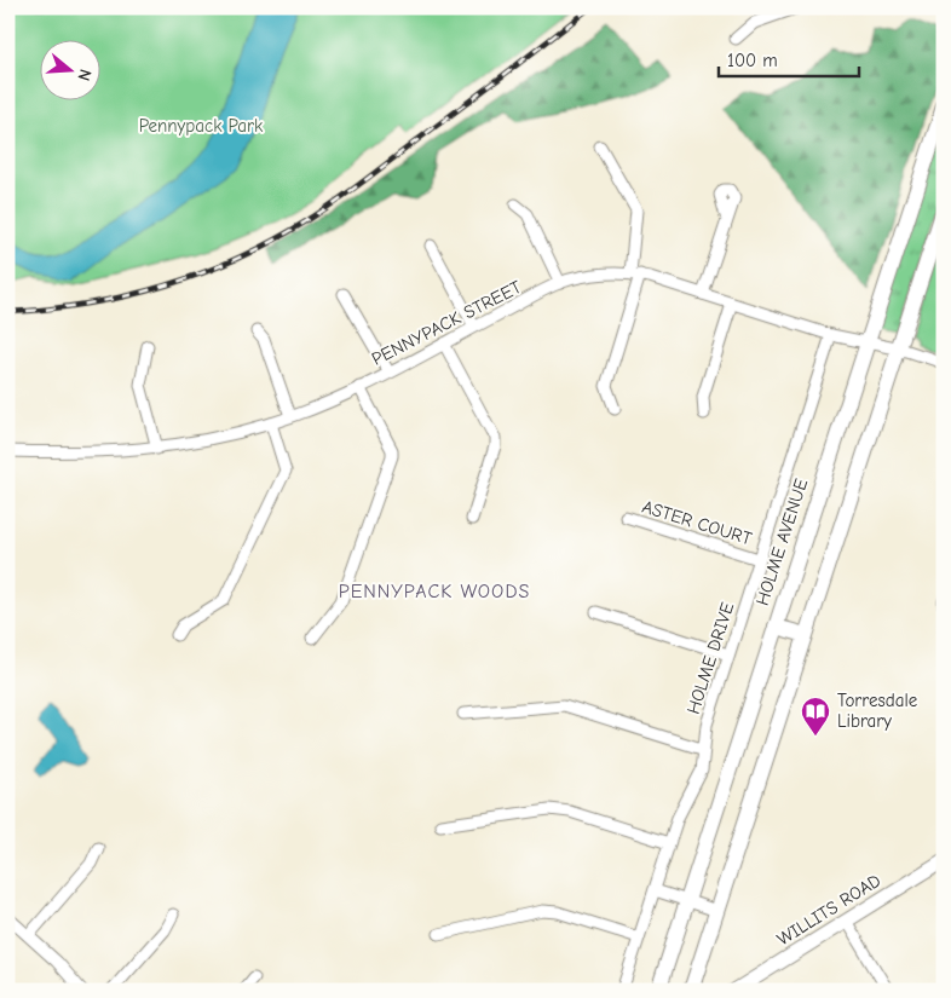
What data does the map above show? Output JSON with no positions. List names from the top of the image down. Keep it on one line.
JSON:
{"streets":{"main road":["HOLME AVENUE"],"street":["PENNYPACK STREET","ASTER COURT","HOLME DRIVE","WILLITS ROAD"]},"crossings":[["PENNYPACK STREET","HOLME AVENUE"],["PENNYPACK STREET","HOLME DRIVE"],["ASTER COURT","HOLME DRIVE"]],"districts":["PENNYPACK WOODS"],"parks":["Pennypack Park"],"places":{"library":["Torresdale Library"]},"scale_bar":"100 m","north":"right"}
